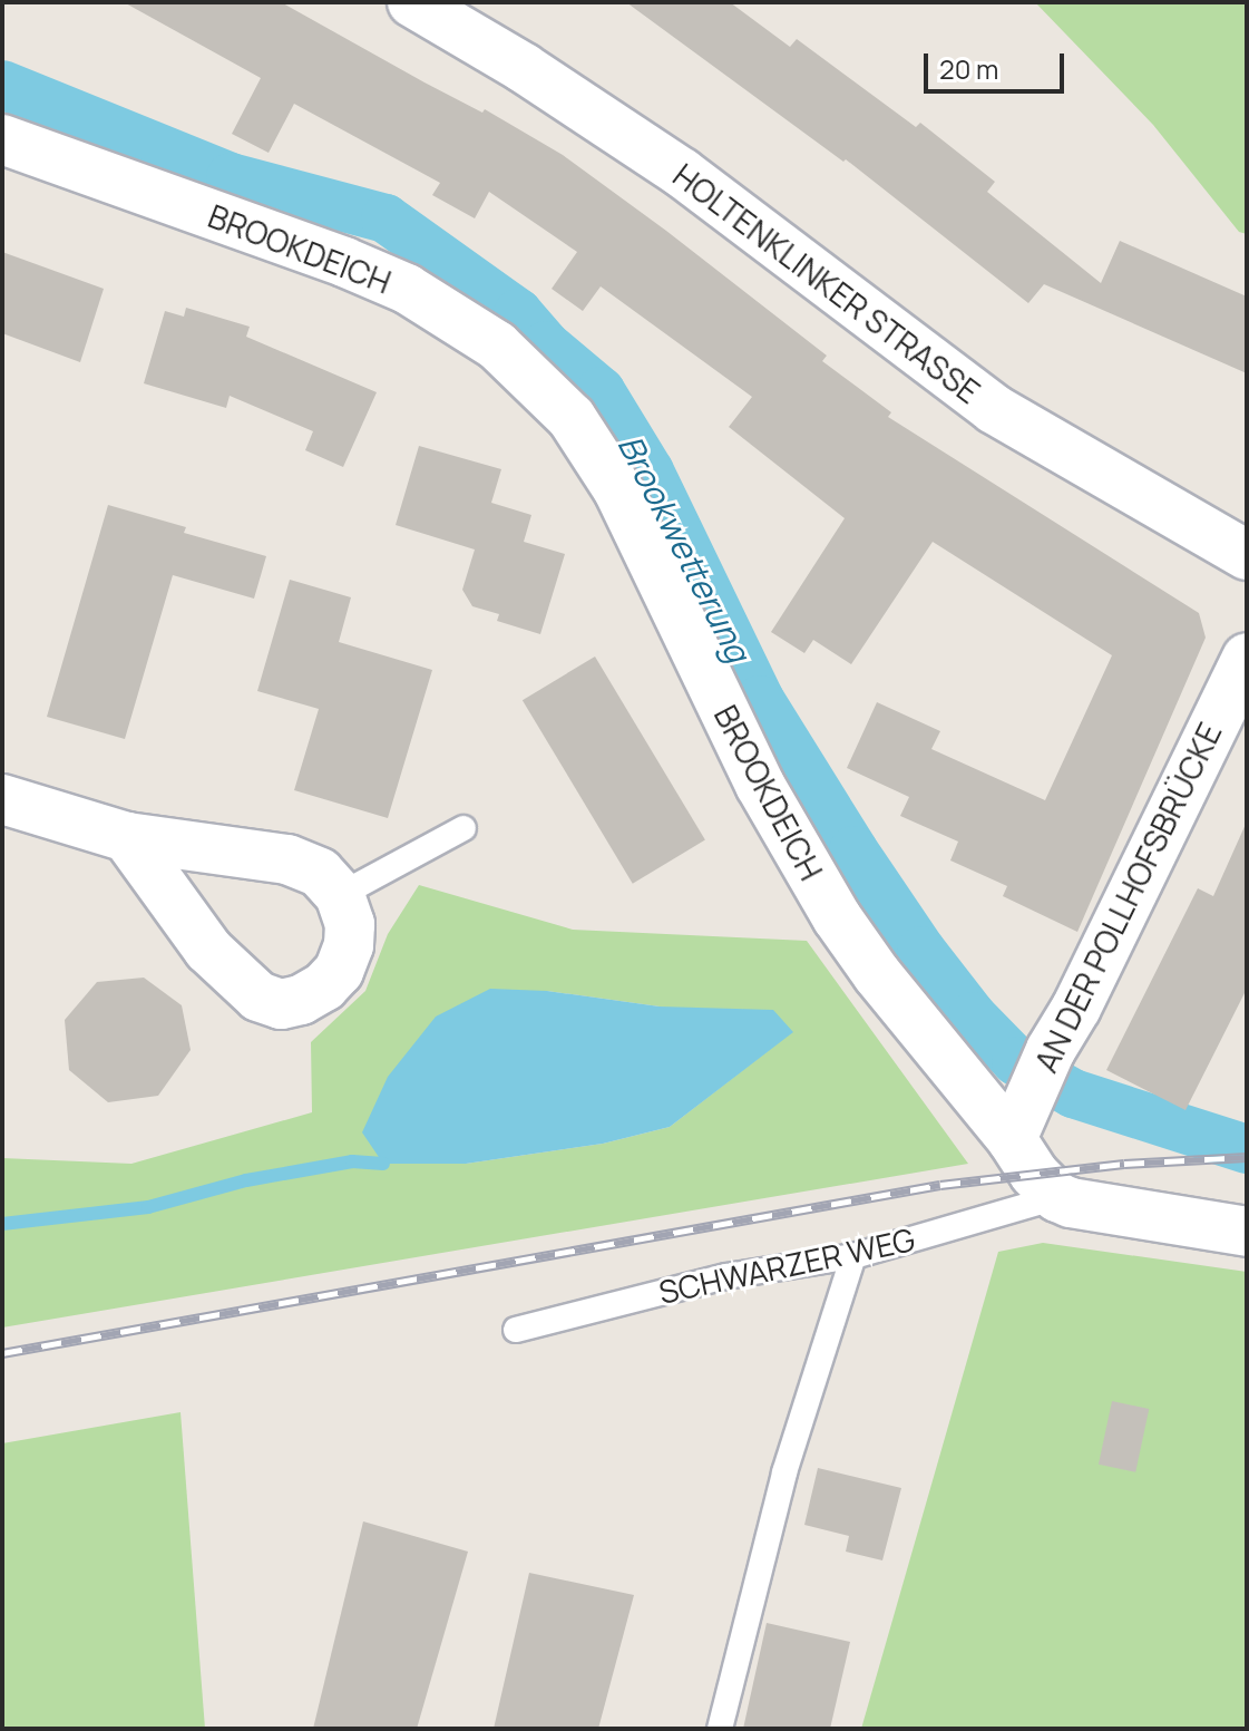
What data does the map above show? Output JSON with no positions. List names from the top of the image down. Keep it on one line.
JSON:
{"streets":{"street":["BROOKDEICH","HOLTENKLINKER STRASSE","AN DER POLLHOFSBRÜCKE"],"lane":["SCHWARZER WEG"]},"crossings":[["BROOKDEICH","AN DER POLLHOFSBRÜCKE"],["BROOKDEICH","SCHWARZER WEG"]],"water":["Brookwetterung"],"scale_bar":"20 m"}
